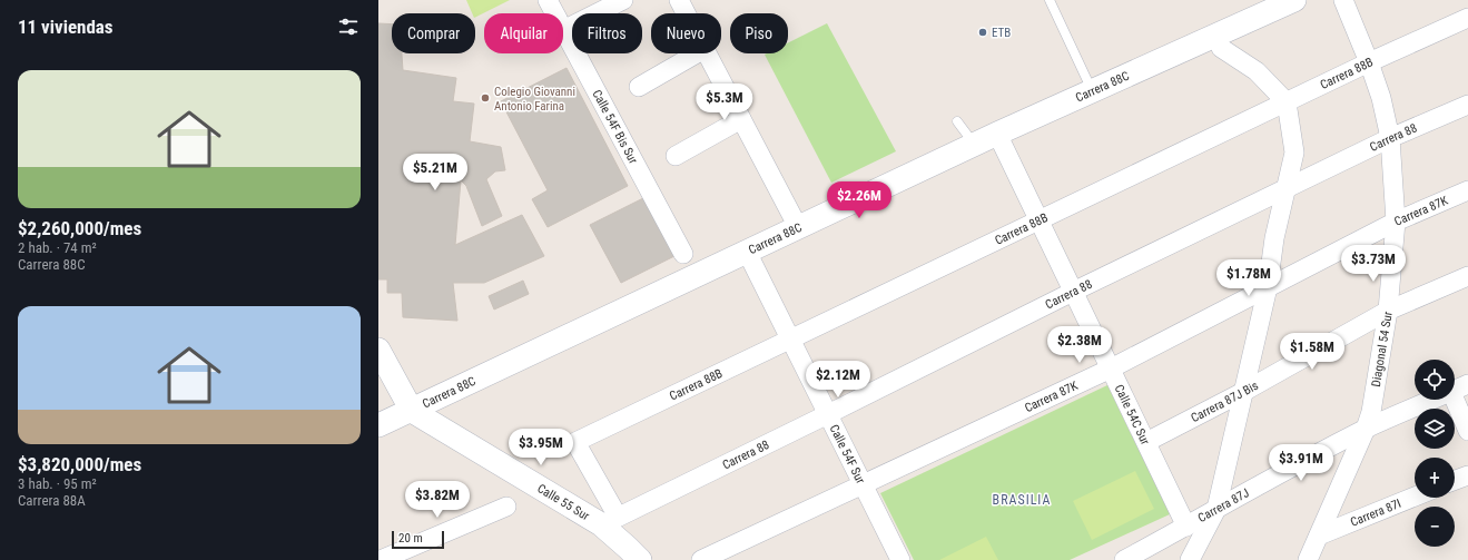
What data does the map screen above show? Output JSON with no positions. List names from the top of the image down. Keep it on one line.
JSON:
{"streets":{"street":["Carrera 88B","Carrera 88C","Calle 54F Bis Sur","Carrera 88","Carrera 87K","Diagonal 54 Sur","Carrera 87J Bis","Calle 54C Sur","Calle 54F Sur","Calle 55 Sur","Carrera 87J","Carrera 87I"]},"crossings":[["Carrera 88B","Carrera 88"],["Carrera 88B","Diagonal 54 Sur"],["Carrera 88B","Calle 54C Sur"],["Carrera 88B","Calle 54F Sur"],["Carrera 88B","Calle 55 Sur"],["Carrera 88C","Calle 54C Sur"],["Carrera 88C","Calle 54F Sur"],["Carrera 88C","Calle 55 Sur"],["Carrera 88","Diagonal 54 Sur"],["Carrera 88","Calle 54C Sur"],["Carrera 88","Calle 54F Sur"],["Carrera 88","Calle 55 Sur"],["Carrera 87K","Diagonal 54 Sur"],["Carrera 87K","Calle 54C Sur"],["Carrera 87K","Calle 54F Sur"],["Diagonal 54 Sur","Carrera 87J Bis"],["Diagonal 54 Sur","Carrera 87J"],["Diagonal 54 Sur","Carrera 87I"],["Carrera 87J Bis","Calle 54C Sur"],["Calle 54C Sur","Carrera 87J"]],"districts":["BRASILIA"],"places":["ETB","Colegio Giovanni Antonio Farina"],"scale_bar":"20 m","page":{"heading":"11 viviendas","chip":["Comprar","Alquilar","Filtros","Nuevo","Piso"],"list":[{"name":"$2,260,000/mes","note":"2 hab. · 74 m² · Carrera 88C"},{"name":"$3,820,000/mes","note":"3 hab. · 95 m² · Carrera 88A"}],"price":["$5.3M","$5.21M","$2.26M","$3.73M","$1.78M","$2.38M","$1.58M","$2.12M","$3.95M","$3.91M","$3.82M"],"map_buttons":["+","−"],"scale":"20 m"}}
